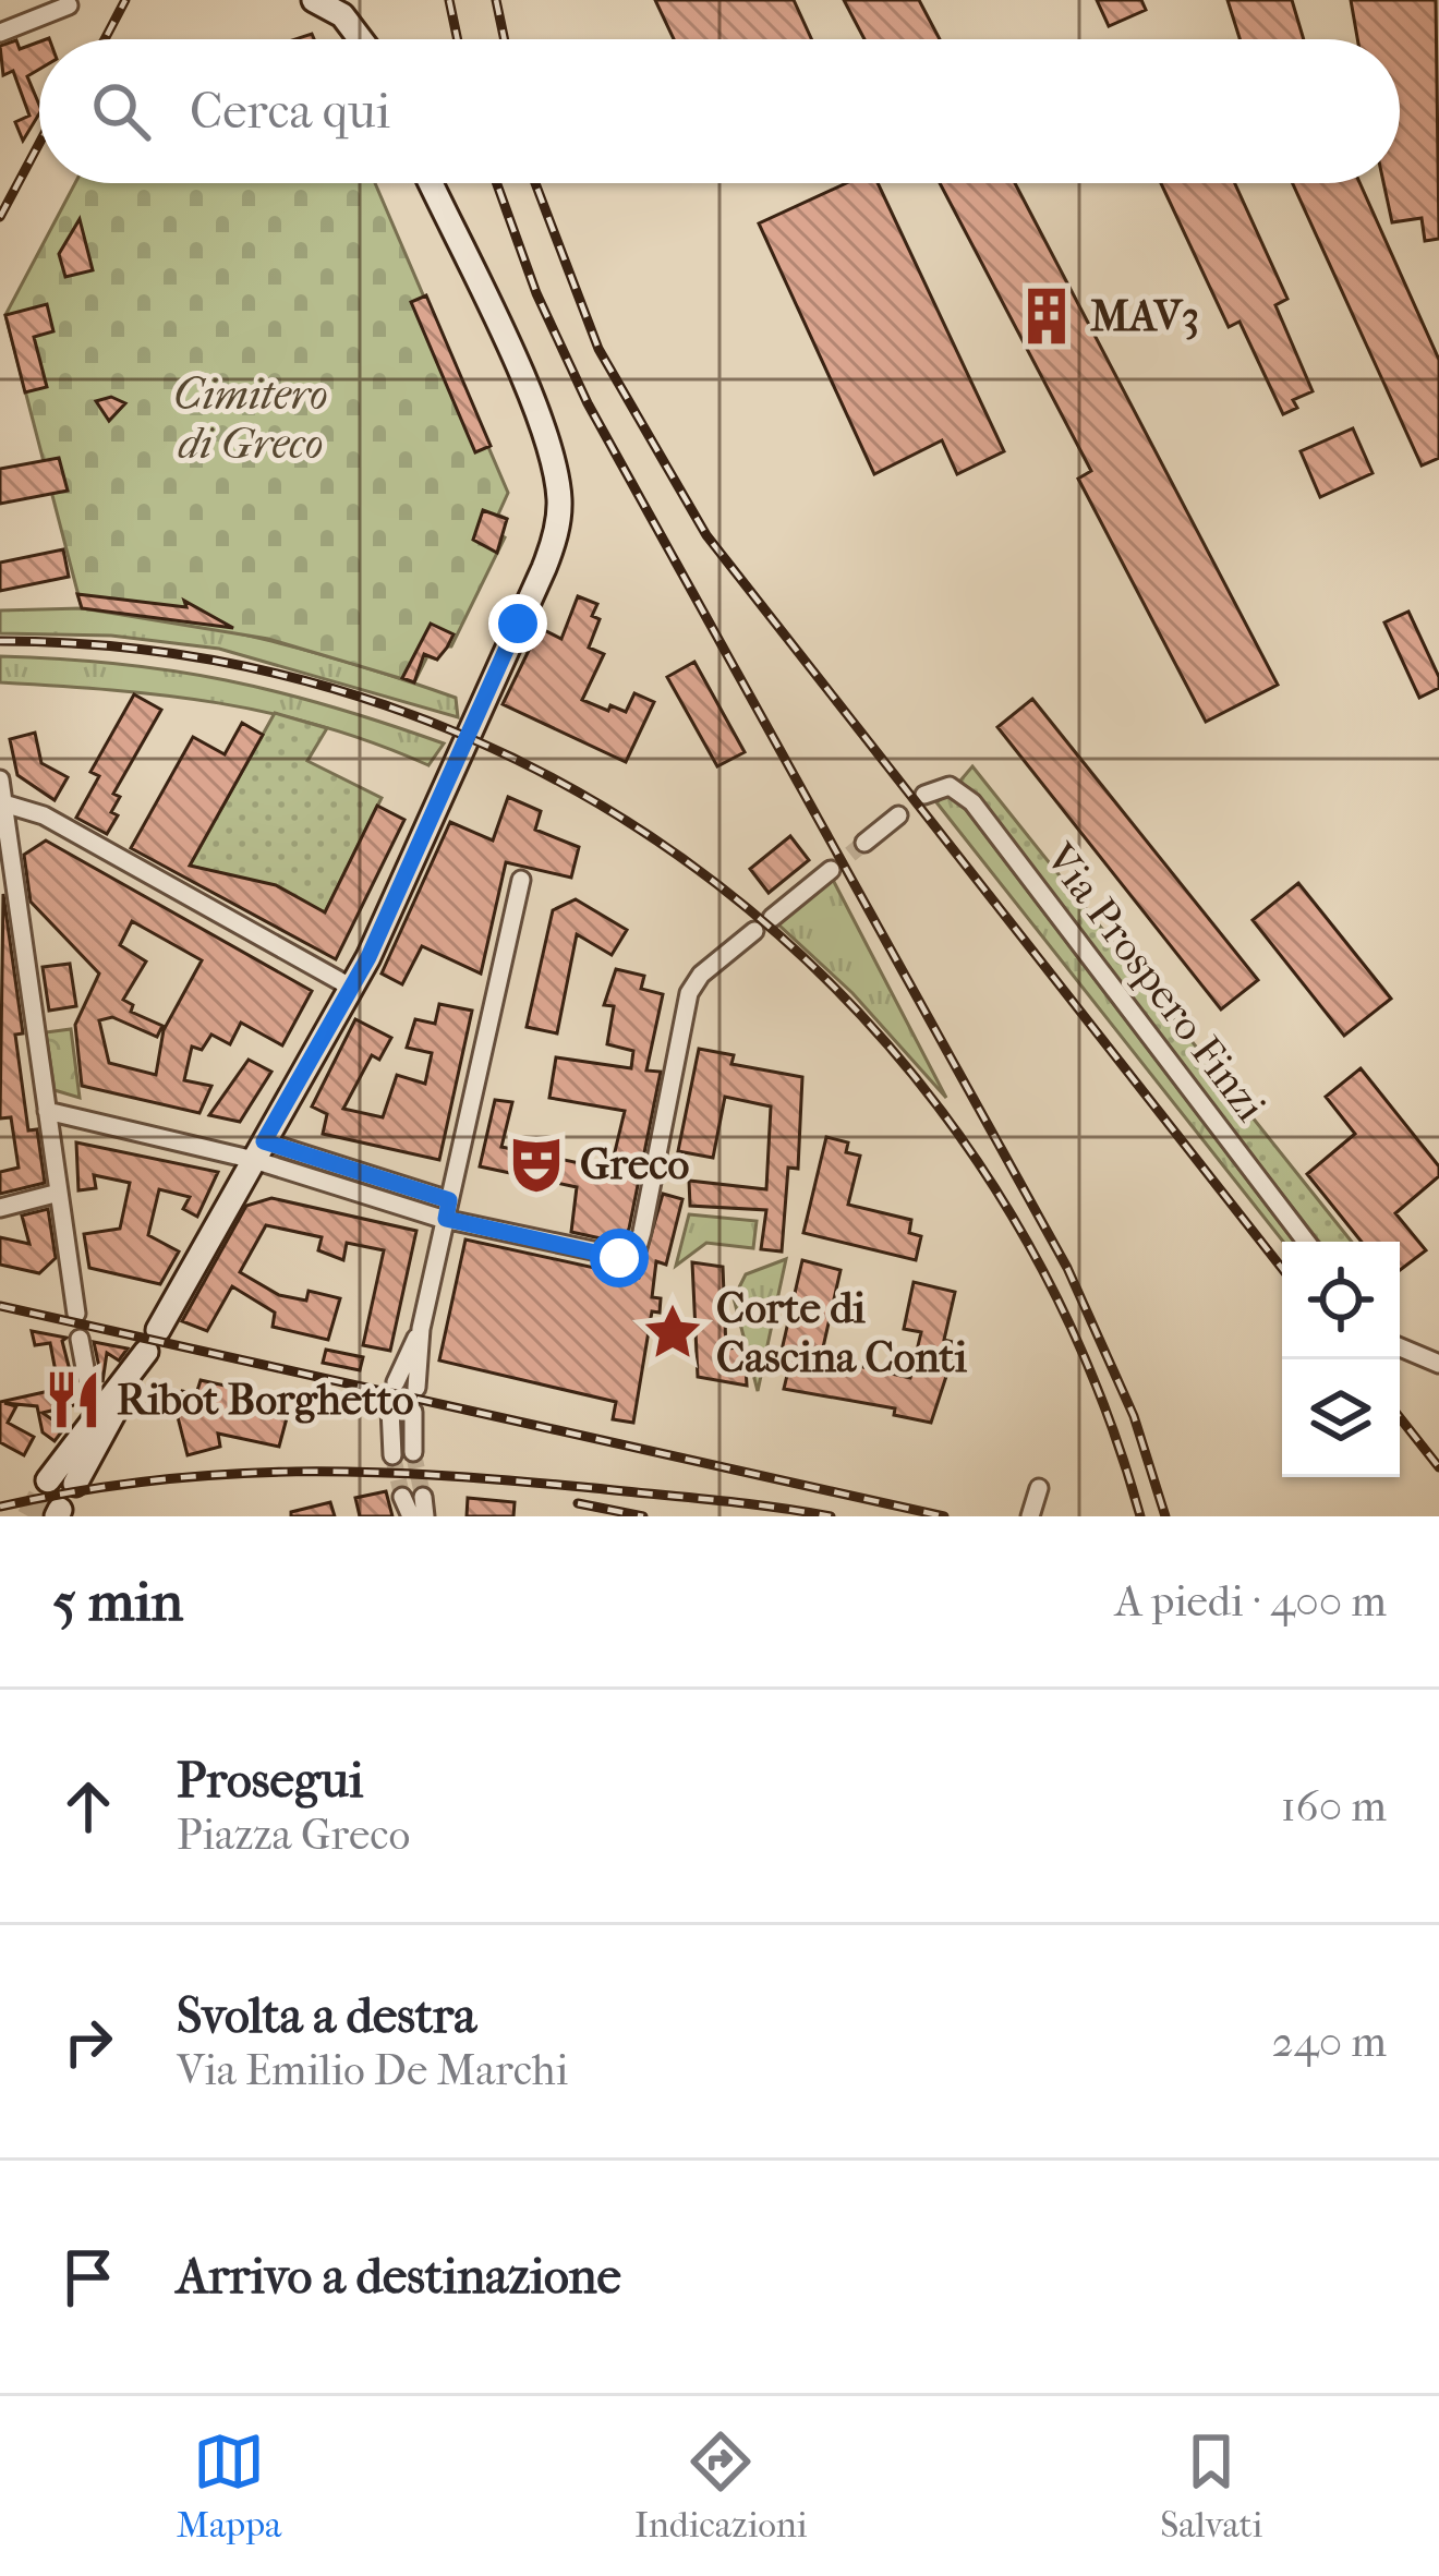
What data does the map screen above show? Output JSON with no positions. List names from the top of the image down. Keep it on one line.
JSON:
{"streets":{"street":["Via Prospero Finzi"]},"parks":["Cimitero di Greco"],"places":{"building":["MAV3"],"theatre":["Greco"],"place":["Corte di Cascina Conti"],"restaurant":["Ribot Borghetto"]},"page":{"search":"Cerca qui","heading":["5 min","A piedi · 400 m"],"list":[["Prosegui","Piazza Greco","160 m"],["Svolta a destra","Via Emilio De Marchi","240 m"],"Arrivo a destinazione"],"nav":["Mappa","Indicazioni","Salvati"]}}
